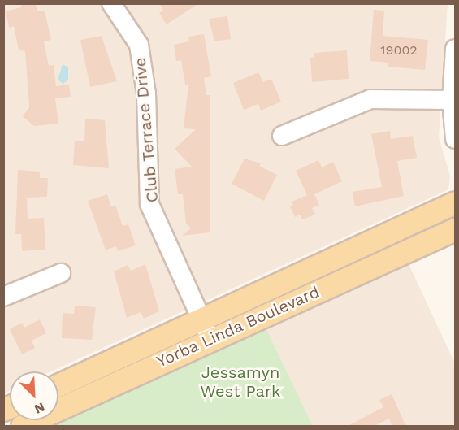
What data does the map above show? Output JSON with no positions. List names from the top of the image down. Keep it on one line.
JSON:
{"streets":{"main road":["Yorba Linda Boulevard"],"street":["Club Terrace Drive"]},"crossings":[["Club Terrace Drive","Yorba Linda Boulevard"]],"parks":["Jessamyn West Park"],"house_numbers":["19002"],"north":"bottom right"}
